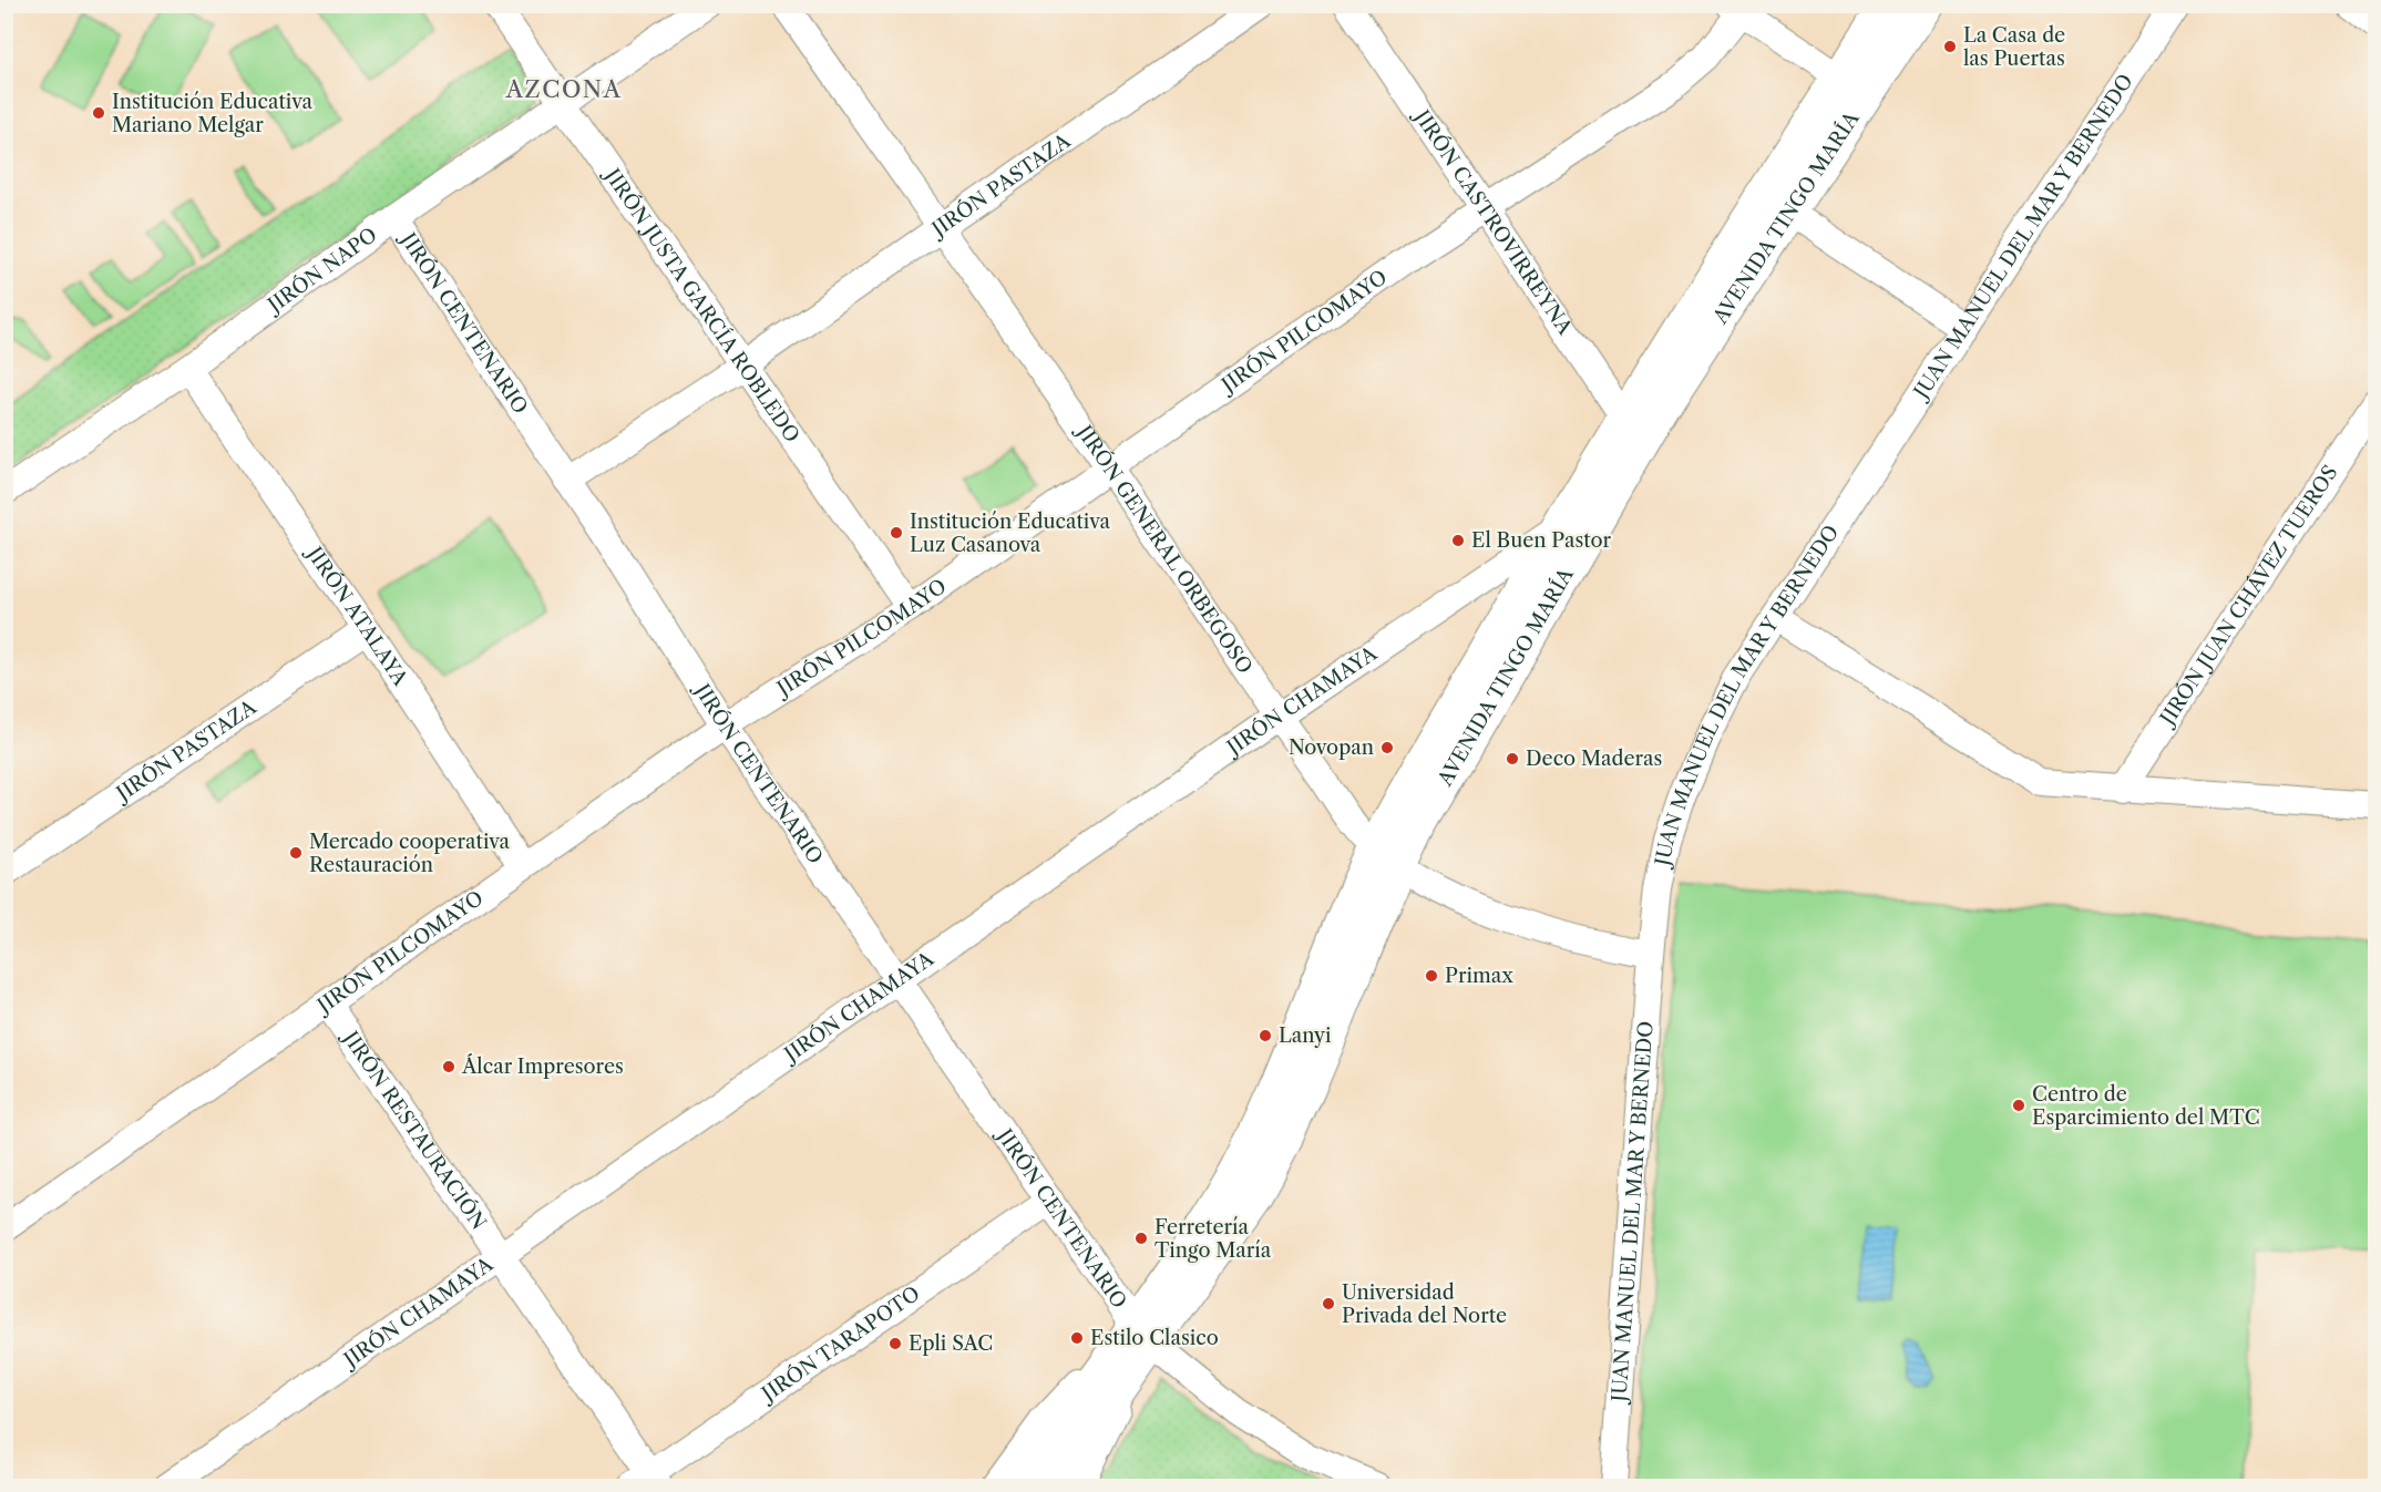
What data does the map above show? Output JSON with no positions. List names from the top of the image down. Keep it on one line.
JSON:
{"streets":{"main road":["AVENIDA TINGO MARÍA"],"street":["JIRÓN PASTAZA","JIRÓN CASTROVIRREYNA","JUAN MANUEL DEL MAR Y BERNEDO","JIRÓN NAPO","JIRÓN JUSTA GARCÍA ROBLEDO","JIRÓN CENTENARIO","JIRÓN PILCOMAYO","JIRÓN GENERAL ORBEGOSO","JIRÓN JUAN CHÁVEZ TUEROS","JIRÓN ATALAYA","JIRÓN CHAMAYA","JIRÓN RESTAURACIÓN","JIRÓN TARAPOTO"]},"crossings":[["JIRÓN PASTAZA","JIRÓN JUSTA GARCÍA ROBLEDO"],["JIRÓN PASTAZA","JIRÓN CENTENARIO"],["JIRÓN PASTAZA","JIRÓN GENERAL ORBEGOSO"],["JIRÓN PASTAZA","JIRÓN ATALAYA"],["AVENIDA TINGO MARÍA","JIRÓN CASTROVIRREYNA"],["AVENIDA TINGO MARÍA","JIRÓN CENTENARIO"],["AVENIDA TINGO MARÍA","JIRÓN GENERAL ORBEGOSO"],["AVENIDA TINGO MARÍA","JIRÓN CHAMAYA"],["JIRÓN CASTROVIRREYNA","JIRÓN PILCOMAYO"],["JUAN MANUEL DEL MAR Y BERNEDO","JIRÓN GENERAL ORBEGOSO"],["JIRÓN NAPO","JIRÓN JUSTA GARCÍA ROBLEDO"],["JIRÓN NAPO","JIRÓN CENTENARIO"],["JIRÓN NAPO","JIRÓN ATALAYA"],["JIRÓN JUSTA GARCÍA ROBLEDO","JIRÓN PILCOMAYO"],["JIRÓN CENTENARIO","JIRÓN PILCOMAYO"],["JIRÓN CENTENARIO","JIRÓN CHAMAYA"],["JIRÓN CENTENARIO","JIRÓN TARAPOTO"],["JIRÓN PILCOMAYO","JIRÓN GENERAL ORBEGOSO"],["JIRÓN PILCOMAYO","JIRÓN ATALAYA"],["JIRÓN PILCOMAYO","JIRÓN RESTAURACIÓN"],["JIRÓN GENERAL ORBEGOSO","JIRÓN CHAMAYA"],["JIRÓN CHAMAYA","JIRÓN RESTAURACIÓN"],["JIRÓN RESTAURACIÓN","JIRÓN TARAPOTO"]],"districts":["AZCONA"],"places":["La Casa de las Puertas","Institución Educativa Mariano Melgar","Institución Educativa Luz Casanova","El Buen Pastor","Novopan","Deco Maderas","Mercado cooperativa Restauración","Primax","Lanyi","Álcar Impresores","Centro de Esparcimiento del MTC","Ferretería Tingo María","Universidad Privada del Norte","Estilo Clasico","Epli SAC"]}
